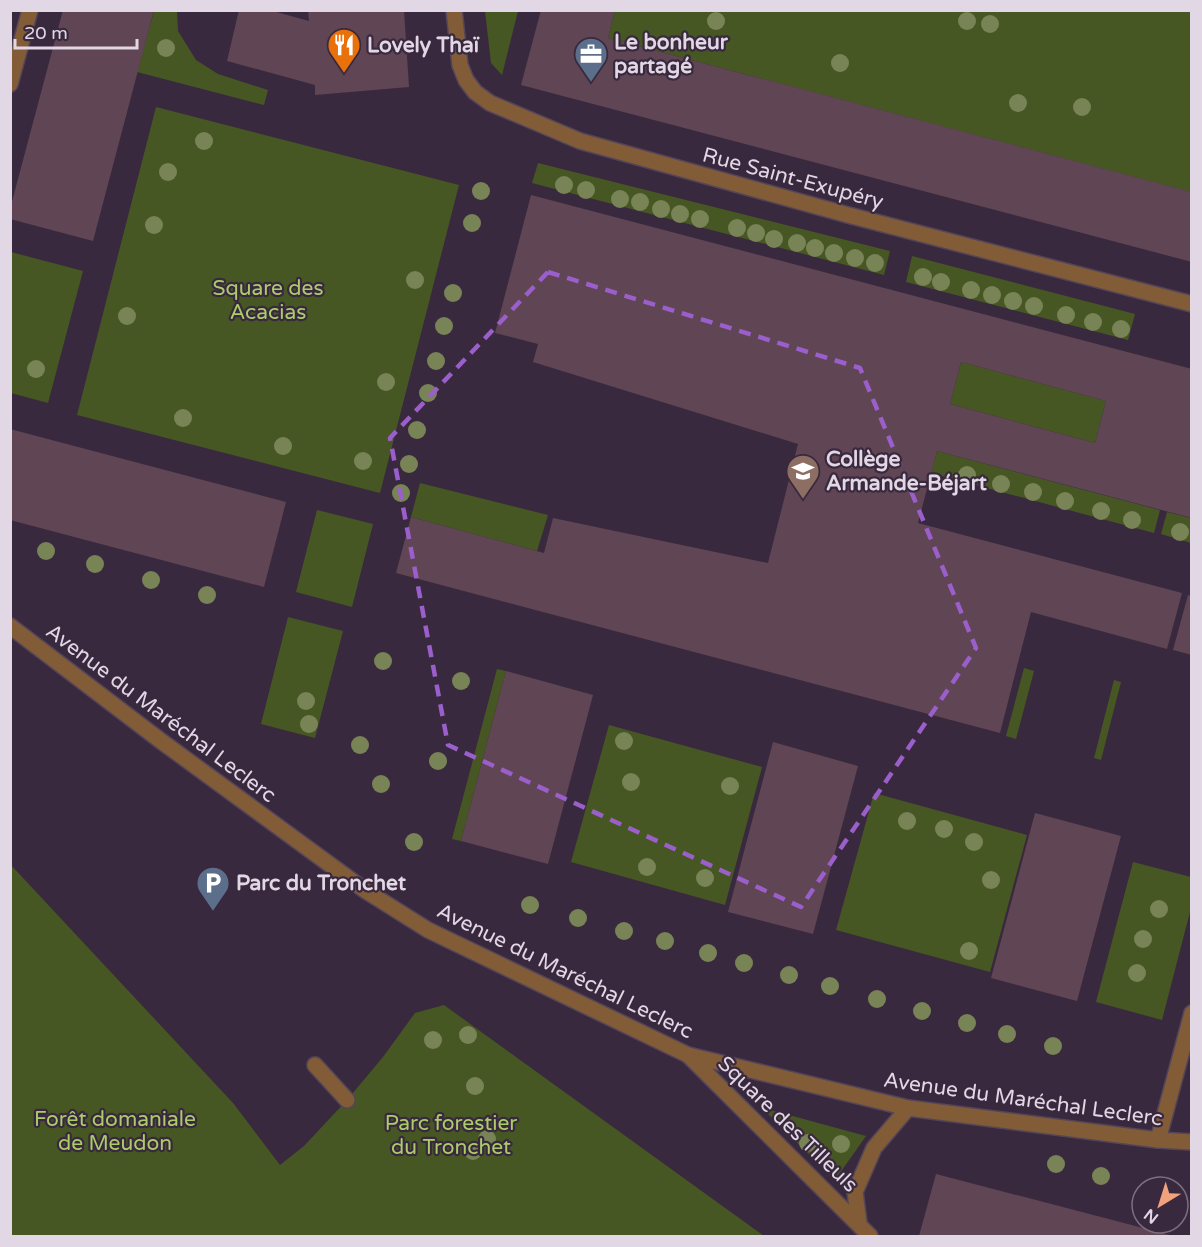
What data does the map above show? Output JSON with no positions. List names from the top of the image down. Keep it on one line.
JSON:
{"streets":{"street":["Rue Saint-Exupéry","Avenue du Maréchal Leclerc","Square des Tilleuls"]},"crossings":[["Avenue du Maréchal Leclerc","Square des Tilleuls"]],"parks":["Square des Acacias","Forêt domaniale de Meudon","Parc forestier du Tronchet"],"places":{"restaurant":["Lovely Thaï"],"office":["Le bonheur partagé"],"school or university":["Collège Armande-Béjart"],"parking":["Parc du Tronchet"]},"scale_bar":"20 m","north":"bottom left"}
